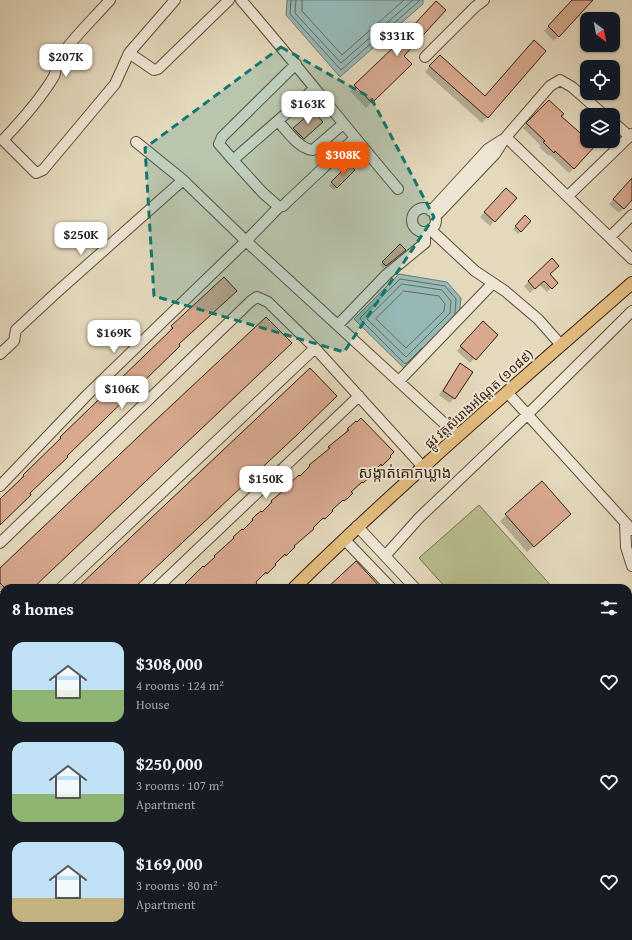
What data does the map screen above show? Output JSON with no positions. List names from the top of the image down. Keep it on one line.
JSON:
{"streets":{"main road":["ផ្លូវ វត្តសំរោងអណ្ដែត (១០៨៩)"]},"districts":["សង្កាត់គោកឃ្លាង"],"north":"bottom right","page":{"price":["$331K","$207K","$163K","$308K","$250K","$169K","$106K","$150K"],"heading":"8 homes","list":[{"name":"$308,000","note":"4 rooms · 124 m² · House"},{"name":"$250,000","note":"3 rooms · 107 m² · Apartment"},{"name":"$169,000","note":"3 rooms · 80 m² · Apartment"}]}}
